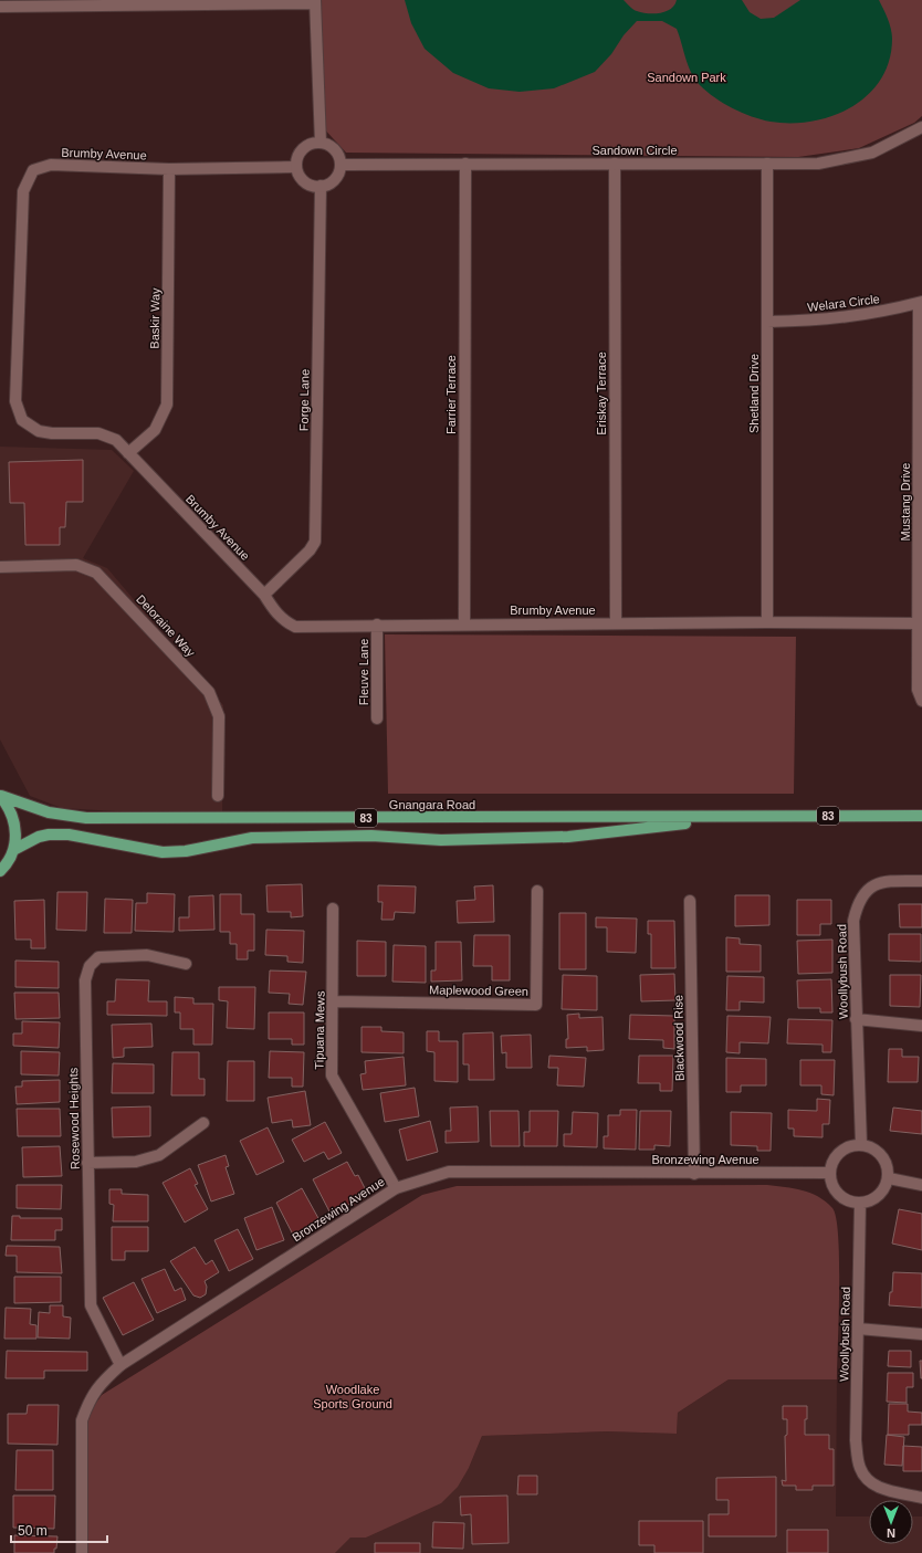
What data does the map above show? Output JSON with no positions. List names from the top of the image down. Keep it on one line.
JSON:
{"streets":{"main road":["Gnangara Road","83"],"street":["Sandown Circle","Brumby Avenue","Welara Circle","Baskir Way","Eriskay Terrace","Shetland Drive","Farrier Terrace","Forge Lane","Mustang Drive","Deloraine Way","Fleuve Lane","Woollybush Road","Maplewood Green","Tipuana Mews","Blackwood Rise","Rosewood Heights","Bronzewing Avenue"]},"crossings":[["Sandown Circle","Brumby Avenue"],["Sandown Circle","Eriskay Terrace"],["Sandown Circle","Shetland Drive"],["Sandown Circle","Farrier Terrace"],["Sandown Circle","Forge Lane"],["Brumby Avenue","Baskir Way"],["Brumby Avenue","Eriskay Terrace"],["Brumby Avenue","Shetland Drive"],["Brumby Avenue","Farrier Terrace"],["Brumby Avenue","Forge Lane"],["Brumby Avenue","Mustang Drive"],["Brumby Avenue","Fleuve Lane"],["Welara Circle","Shetland Drive"],["Welara Circle","Mustang Drive"],["Gnangara Road","83"],["Woollybush Road","Bronzewing Avenue"],["Maplewood Green","Tipuana Mews"],["Tipuana Mews","Bronzewing Avenue"],["Blackwood Rise","Bronzewing Avenue"],["Rosewood Heights","Bronzewing Avenue"]],"parks":["Sandown Park","Woodlake Sports Ground"],"scale_bar":"50 m","north":"bottom"}
